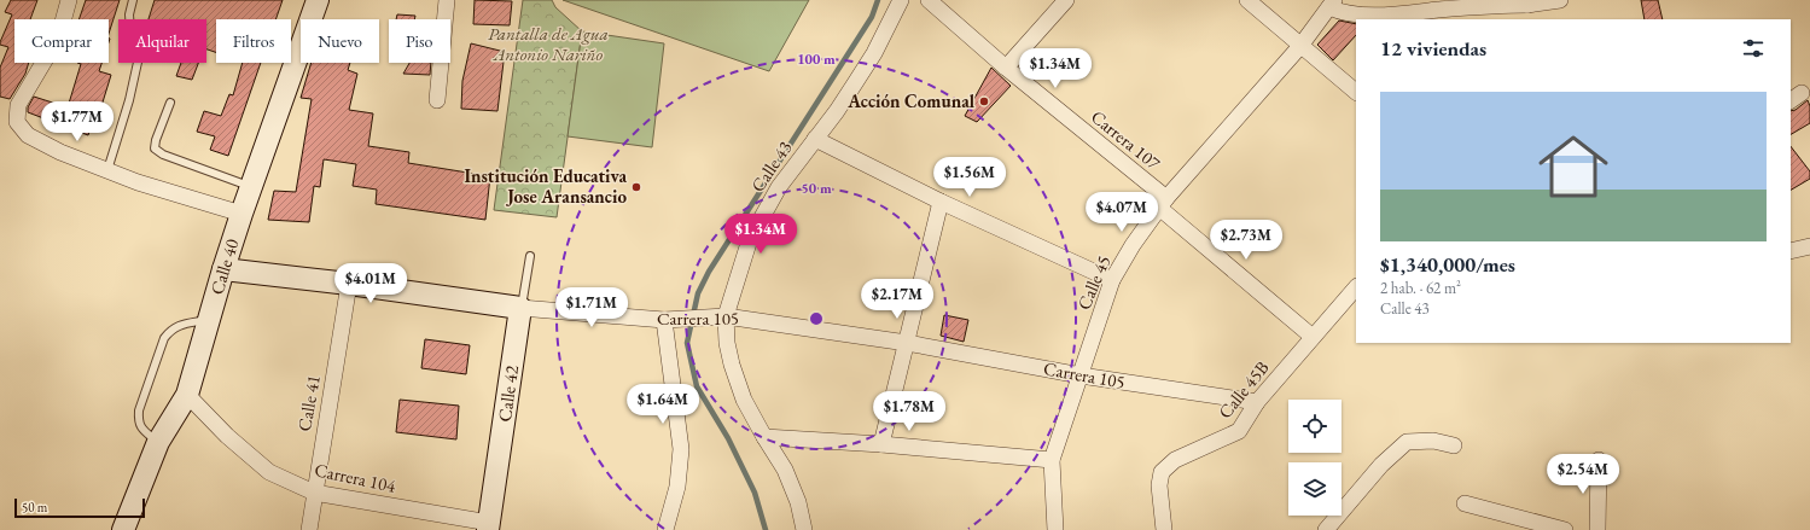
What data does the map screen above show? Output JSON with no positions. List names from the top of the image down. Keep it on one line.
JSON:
{"streets":{"street":["Carrera 107","Calle 43","Calle 40","Calle 45","Carrera 105","Calle 45B","Calle 42","Calle 41","Carrera 104"]},"crossings":[["Carrera 107","Calle 45"],["Carrera 107","Calle 45B"],["Calle 43","Carrera 105"],["Calle 40","Carrera 105"],["Calle 40","Carrera 104"],["Calle 45","Carrera 105"],["Carrera 105","Calle 45B"],["Carrera 105","Calle 42"],["Carrera 105","Calle 41"],["Calle 42","Carrera 104"],["Calle 41","Carrera 104"]],"parks":["Pantalla de Agua Antonio Nariño"],"places":["Acción Comunal","Institución Educativa Jose Aransancio"],"scale_bar":"50 m","page":{"chip":["Comprar","Alquilar","Filtros","Nuevo","Piso"],"heading":"12 viviendas","price":["$1.34M","$1.77M","$1.56M","$4.07M","$1.34M","$2.73M","$4.01M","$2.17M","$1.71M","$1.64M","$1.78M","$2.54M"],"list":[{"name":"$1,340,000/mes","note":"2 hab. · 62 m² · Calle 43"}],"scale":"50 m"},"rings":["100 m","50 m"]}
